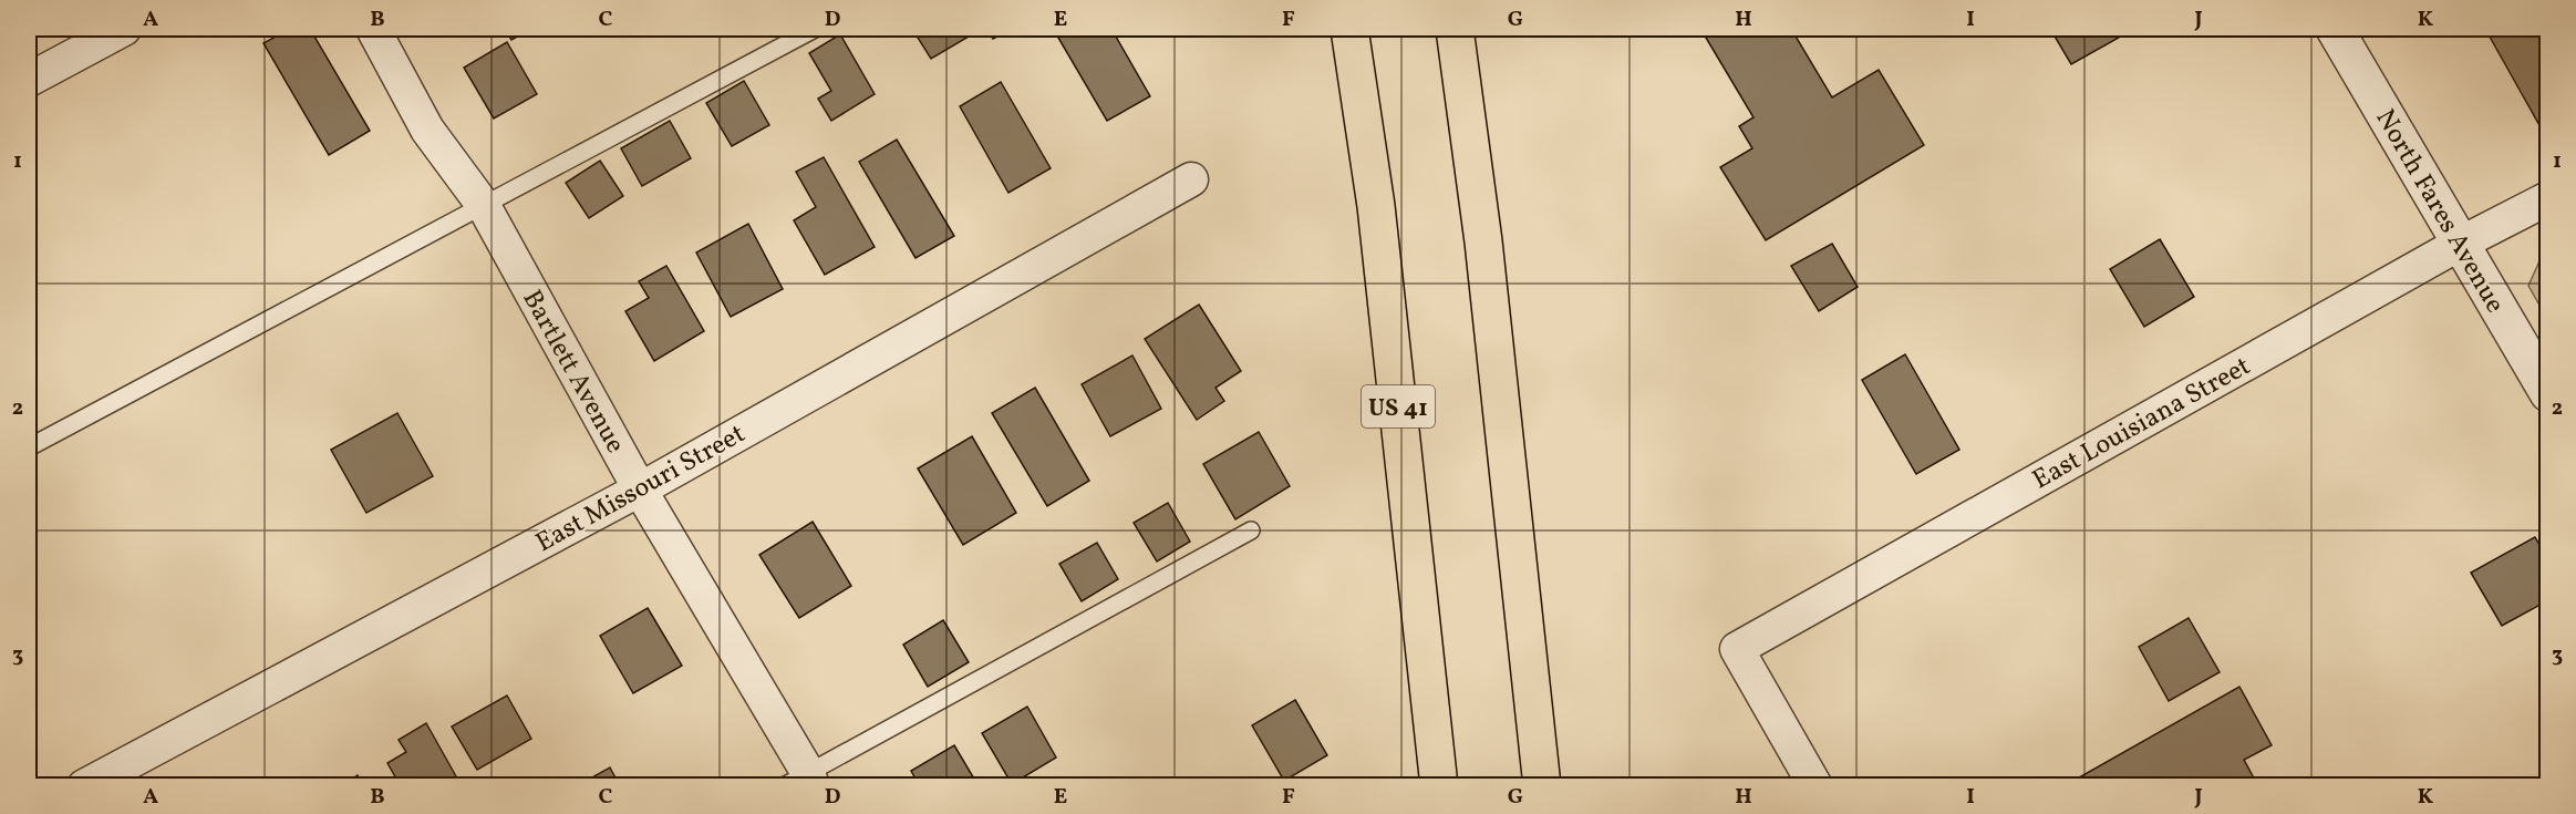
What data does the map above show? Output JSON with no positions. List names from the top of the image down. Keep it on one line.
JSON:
{"streets":{"highway":["US 41"],"street":["North Fares Avenue","Bartlett Avenue","East Louisiana Street","East Missouri Street"]},"crossings":[["North Fares Avenue","East Louisiana Street"],["Bartlett Avenue","East Missouri Street"]],"grid":{"columns":["A","B","C","D","E","F","G","H","I","J","K"],"rows":["1","2","3"]}}
